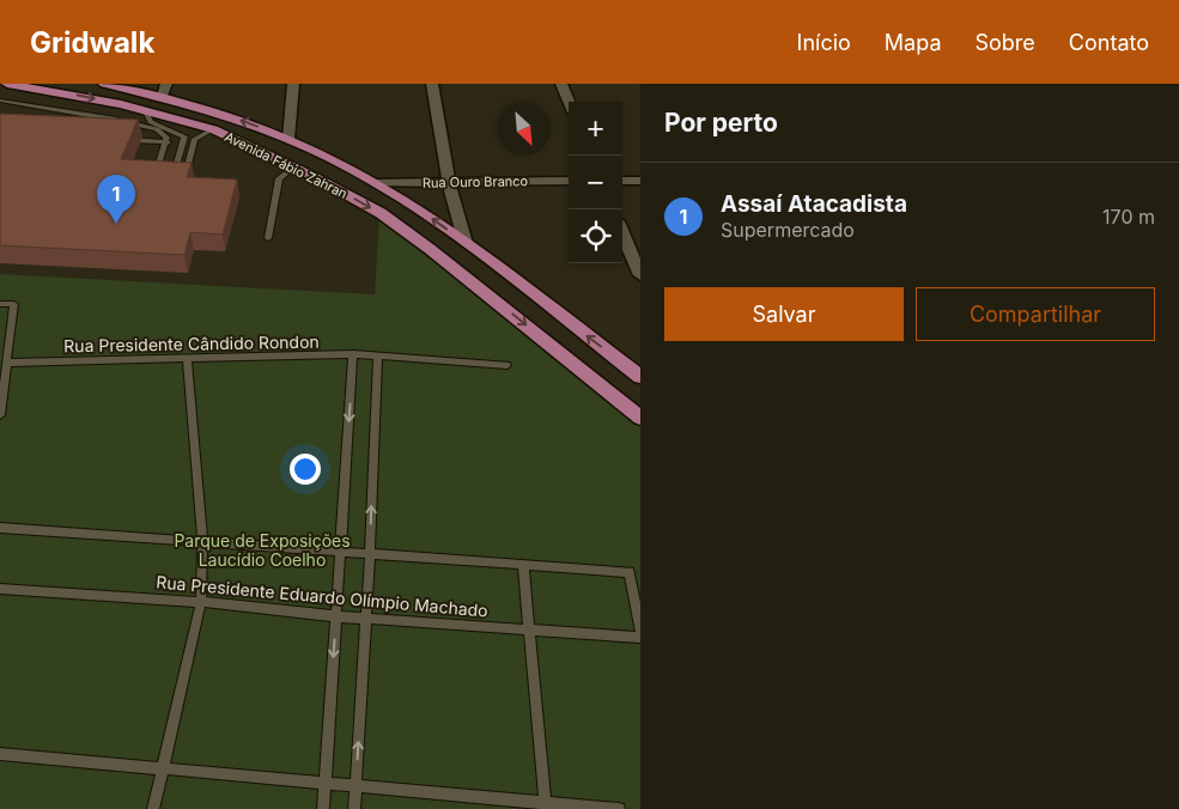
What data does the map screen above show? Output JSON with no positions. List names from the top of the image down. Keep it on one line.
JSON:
{"streets":{"main road":["Avenida Fábio Zahran"],"street":["Rua Ouro Branco"],"lane":["Rua Presidente Cândido Rondon","Rua Presidente Eduardo Olímpio Machado"]},"crossings":[["Avenida Fábio Zahran","Rua Ouro Branco"]],"parks":["Parque de Exposições Laucídio Coelho"],"north":"bottom right","page":{"header":"Gridwalk","nav":["Início","Mapa","Sobre","Contato"],"heading":"Por perto","map_buttons":["+","−"],"list":[{"mark":"1","name":"Assaí Atacadista","note":"Supermercado","value":"170 m"}],"pins":"1","buttons":["Salvar","Compartilhar"]}}
